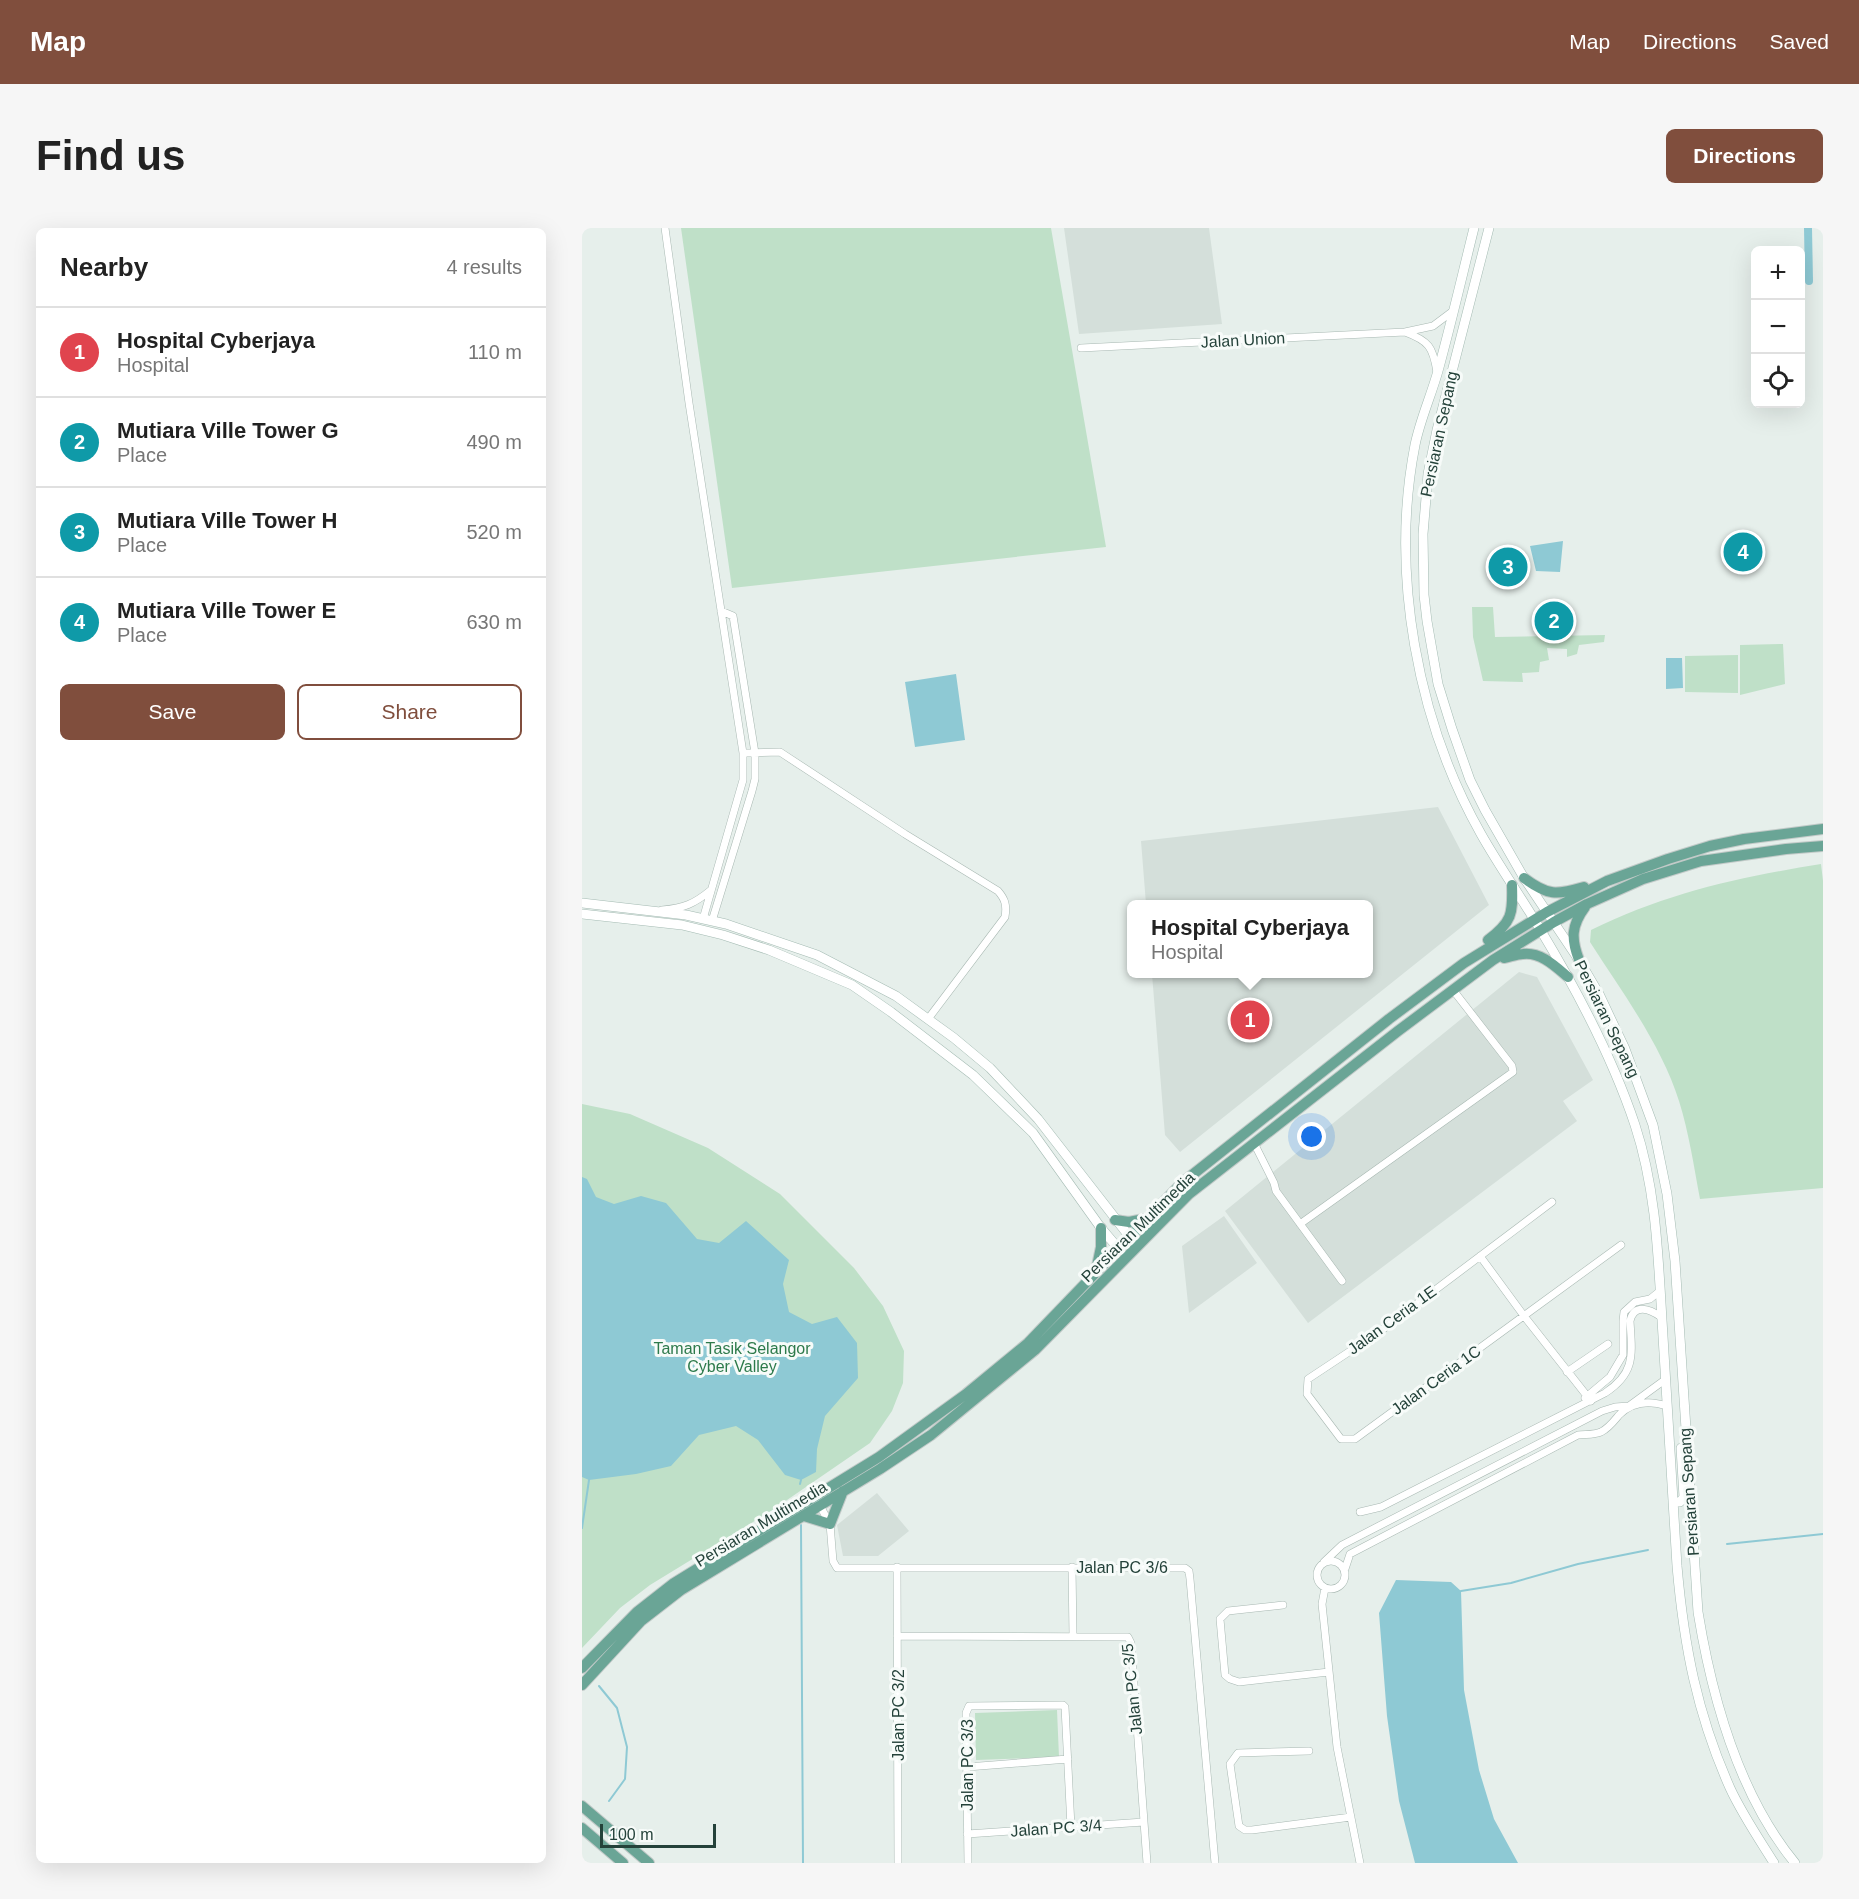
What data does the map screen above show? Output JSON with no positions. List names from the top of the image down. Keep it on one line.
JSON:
{"streets":{"main road":["Persiaran Multimedia"],"street":["Jalan Union","Persiaran Sepang","Jalan Ceria 1E","Jalan Ceria 1C","Jalan PC 3/6","Jalan PC 3/5","Jalan PC 3/2","Jalan PC 3/3","Jalan PC 3/4"]},"crossings":[["Jalan Union","Persiaran Sepang"],["Persiaran Sepang","Persiaran Multimedia"],["Persiaran Multimedia","Jalan PC 3/6"],["Jalan Ceria 1E","Jalan Ceria 1C"],["Jalan PC 3/6","Jalan PC 3/2"],["Jalan PC 3/5","Jalan PC 3/2"],["Jalan PC 3/5","Jalan PC 3/4"],["Jalan PC 3/3","Jalan PC 3/4"]],"parks":["Taman Tasik Selangor Cyber Valley"],"scale_bar":"100 m","page":{"header":"Map","nav":["Map","Directions","Saved"],"buttons":["Directions",["Save","Share"]],"title":"Find us","heading":["Nearby","4 results"],"map_buttons":["+","−"],"list":[{"mark":"1","name":"Hospital Cyberjaya","note":"Hospital","value":"110 m"},{"mark":"2","name":"Mutiara Ville Tower G","note":"Place","value":"490 m"},{"mark":"3","name":"Mutiara Ville Tower H","note":"Place","value":"520 m"},{"mark":"4","name":"Mutiara Ville Tower E","note":"Place","value":"630 m"}],"pins":["4","3","2","1"],"popup":["Hospital Cyberjaya","Hospital"],"scale":"100 m"}}
